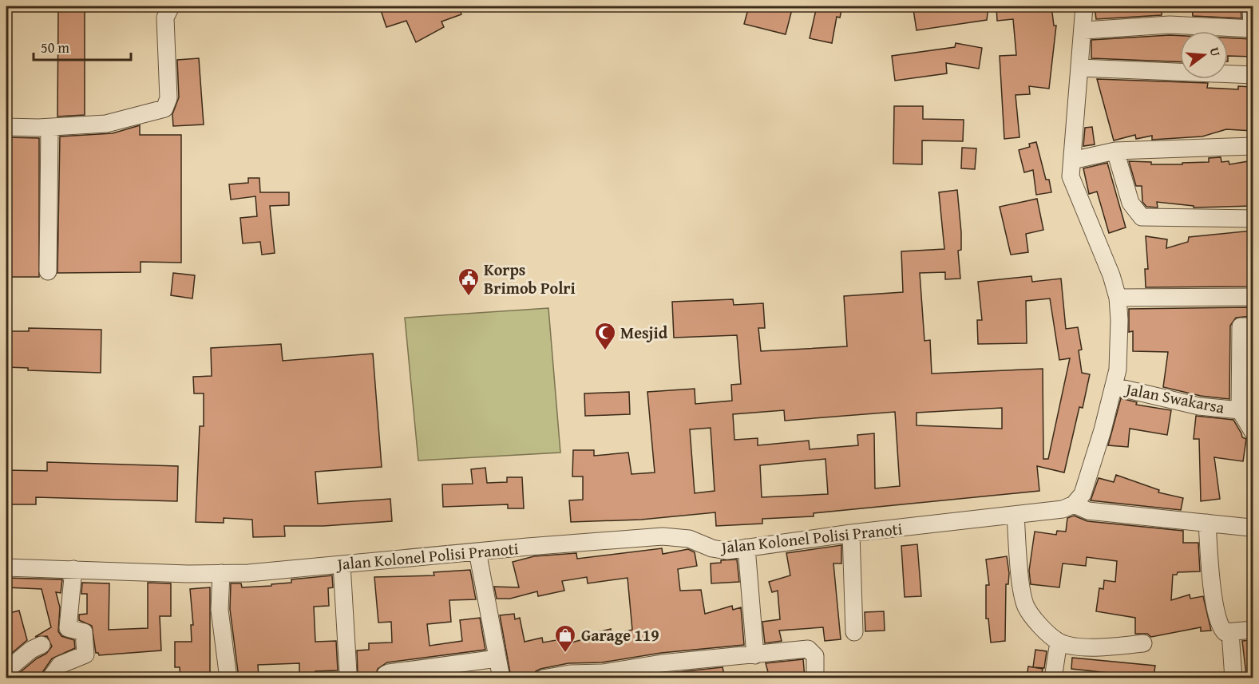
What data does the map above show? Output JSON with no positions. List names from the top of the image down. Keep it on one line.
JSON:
{"streets":{"street":["Jalan Swakarsa","Jalan Kolonel Polisi Pranoti"]},"places":{"public building":["Korps Brimob Polri"],"mosque":["Mesjid"],"shop":["Garage 119"]},"scale_bar":"50 m","north":"right"}
